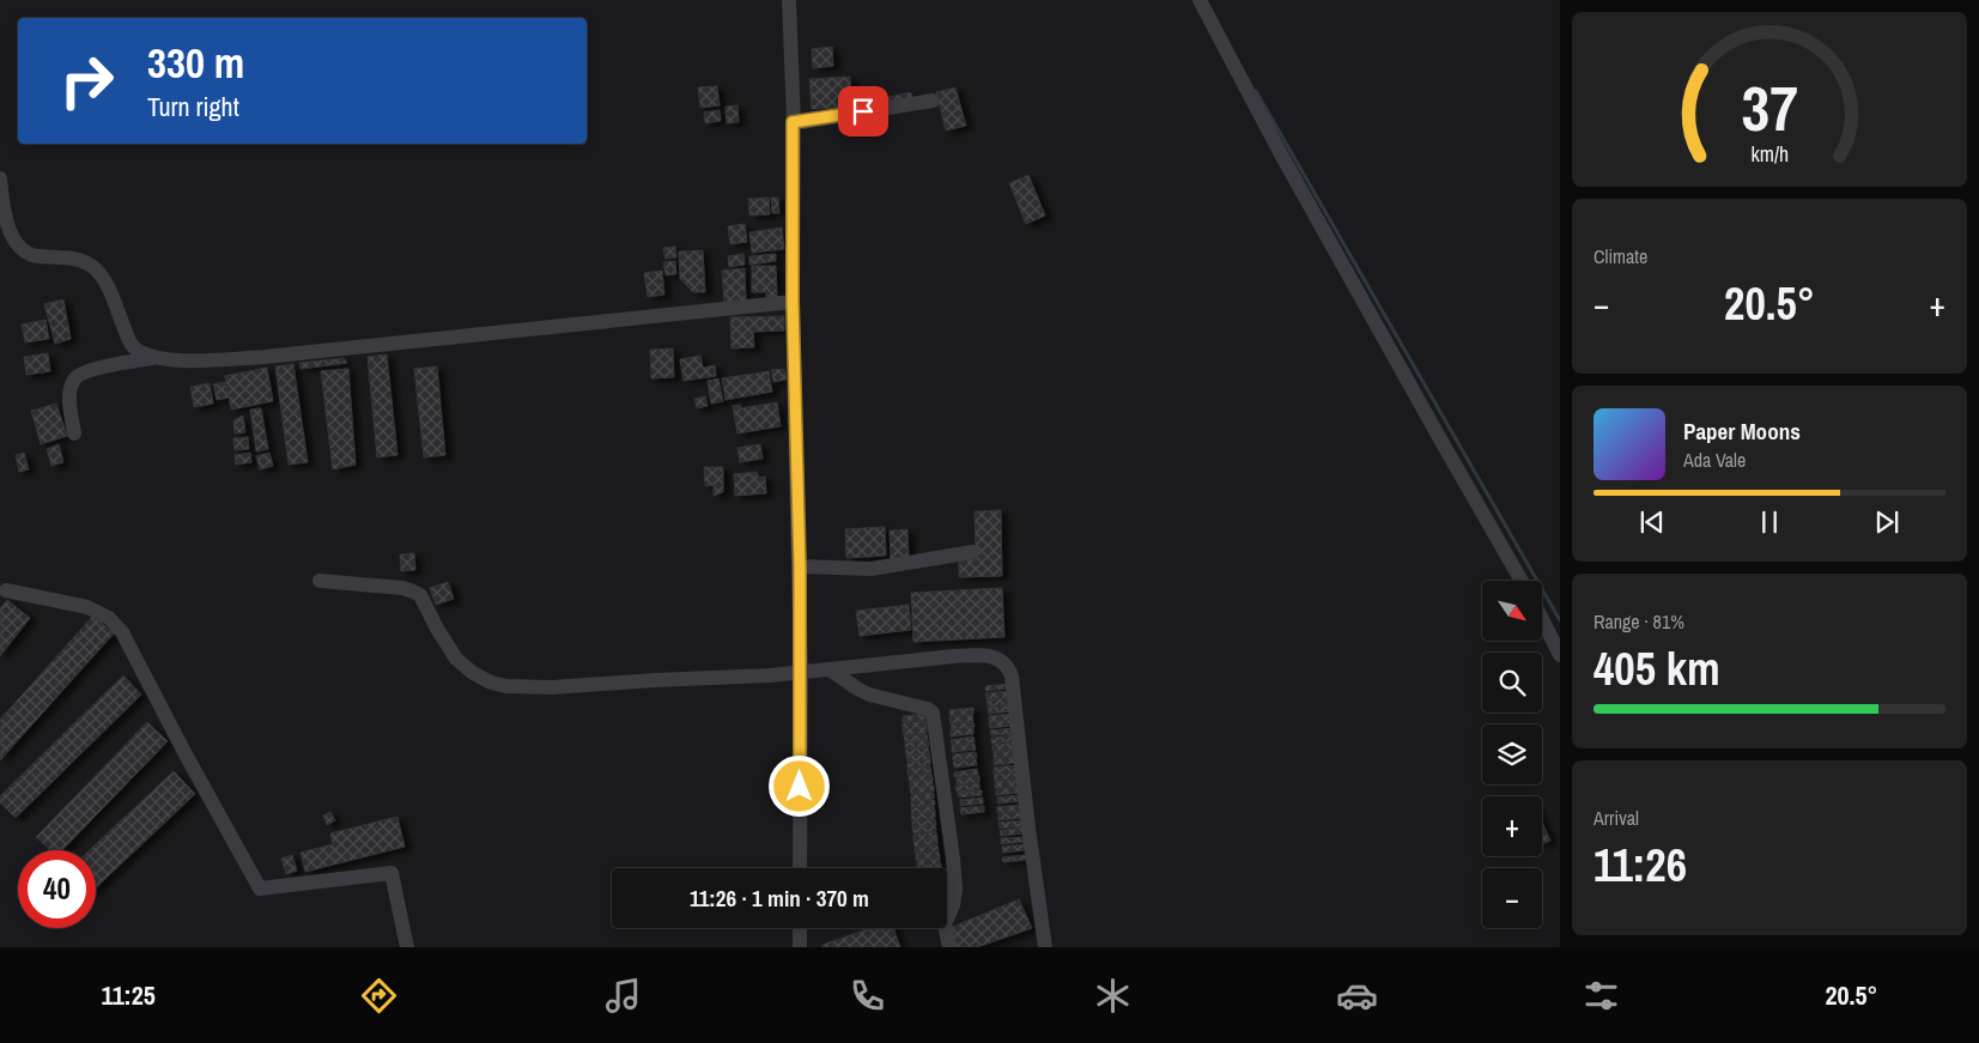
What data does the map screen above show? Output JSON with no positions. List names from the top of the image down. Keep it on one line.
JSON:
{"north":"bottom right","page":{"turn":["330 m","Turn right"],"tile":["Climate",["Range · 81%","405 km"],["Arrival","11:26"]],"heat":["−","20.5°","+"],"song":["Paper Moons","Ada Vale"],"map_buttons":["+","−"],"limit":"40","trip":"11:26 · 1 min · 370 m","tabs":["11:25","20.5°"],"gauge":["37","km/h"]}}
